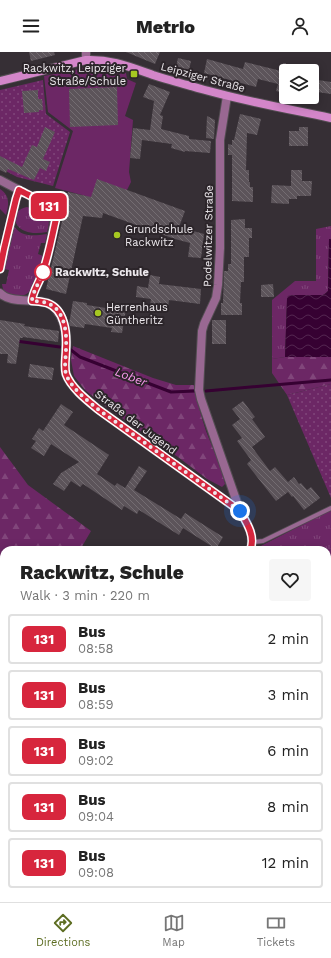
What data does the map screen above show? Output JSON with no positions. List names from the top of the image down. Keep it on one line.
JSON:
{"streets":{"street":["Leipziger Straße","Podelwitzer Straße","Straße der Jugend"]},"crossings":[["Leipziger Straße","Podelwitzer Straße"],["Podelwitzer Straße","Straße der Jugend"]],"water":["Lober"],"places":{"transit":["Rackwitz, Leipziger Straße/Schule"],"other":["Grundschule Rackwitz","Rackwitz, Schule","Herrenhaus Güntheritz"]},"lines":["bus line 131"],"page":{"header":"Metrio","on_map":"131","heading":["Rackwitz, Schule","Walk · 3 min · 220 m"],"list":[{"mark":"131","name":"Bus","note":"08:58","value":"2 min"},{"mark":"131","name":"Bus","note":"08:59","value":"3 min"},{"mark":"131","name":"Bus","note":"09:02","value":"6 min"},{"mark":"131","name":"Bus","note":"09:04","value":"8 min"},{"mark":"131","name":"Bus","note":"09:08","value":"12 min"}],"tabs":["Directions","Map","Tickets"]}}
